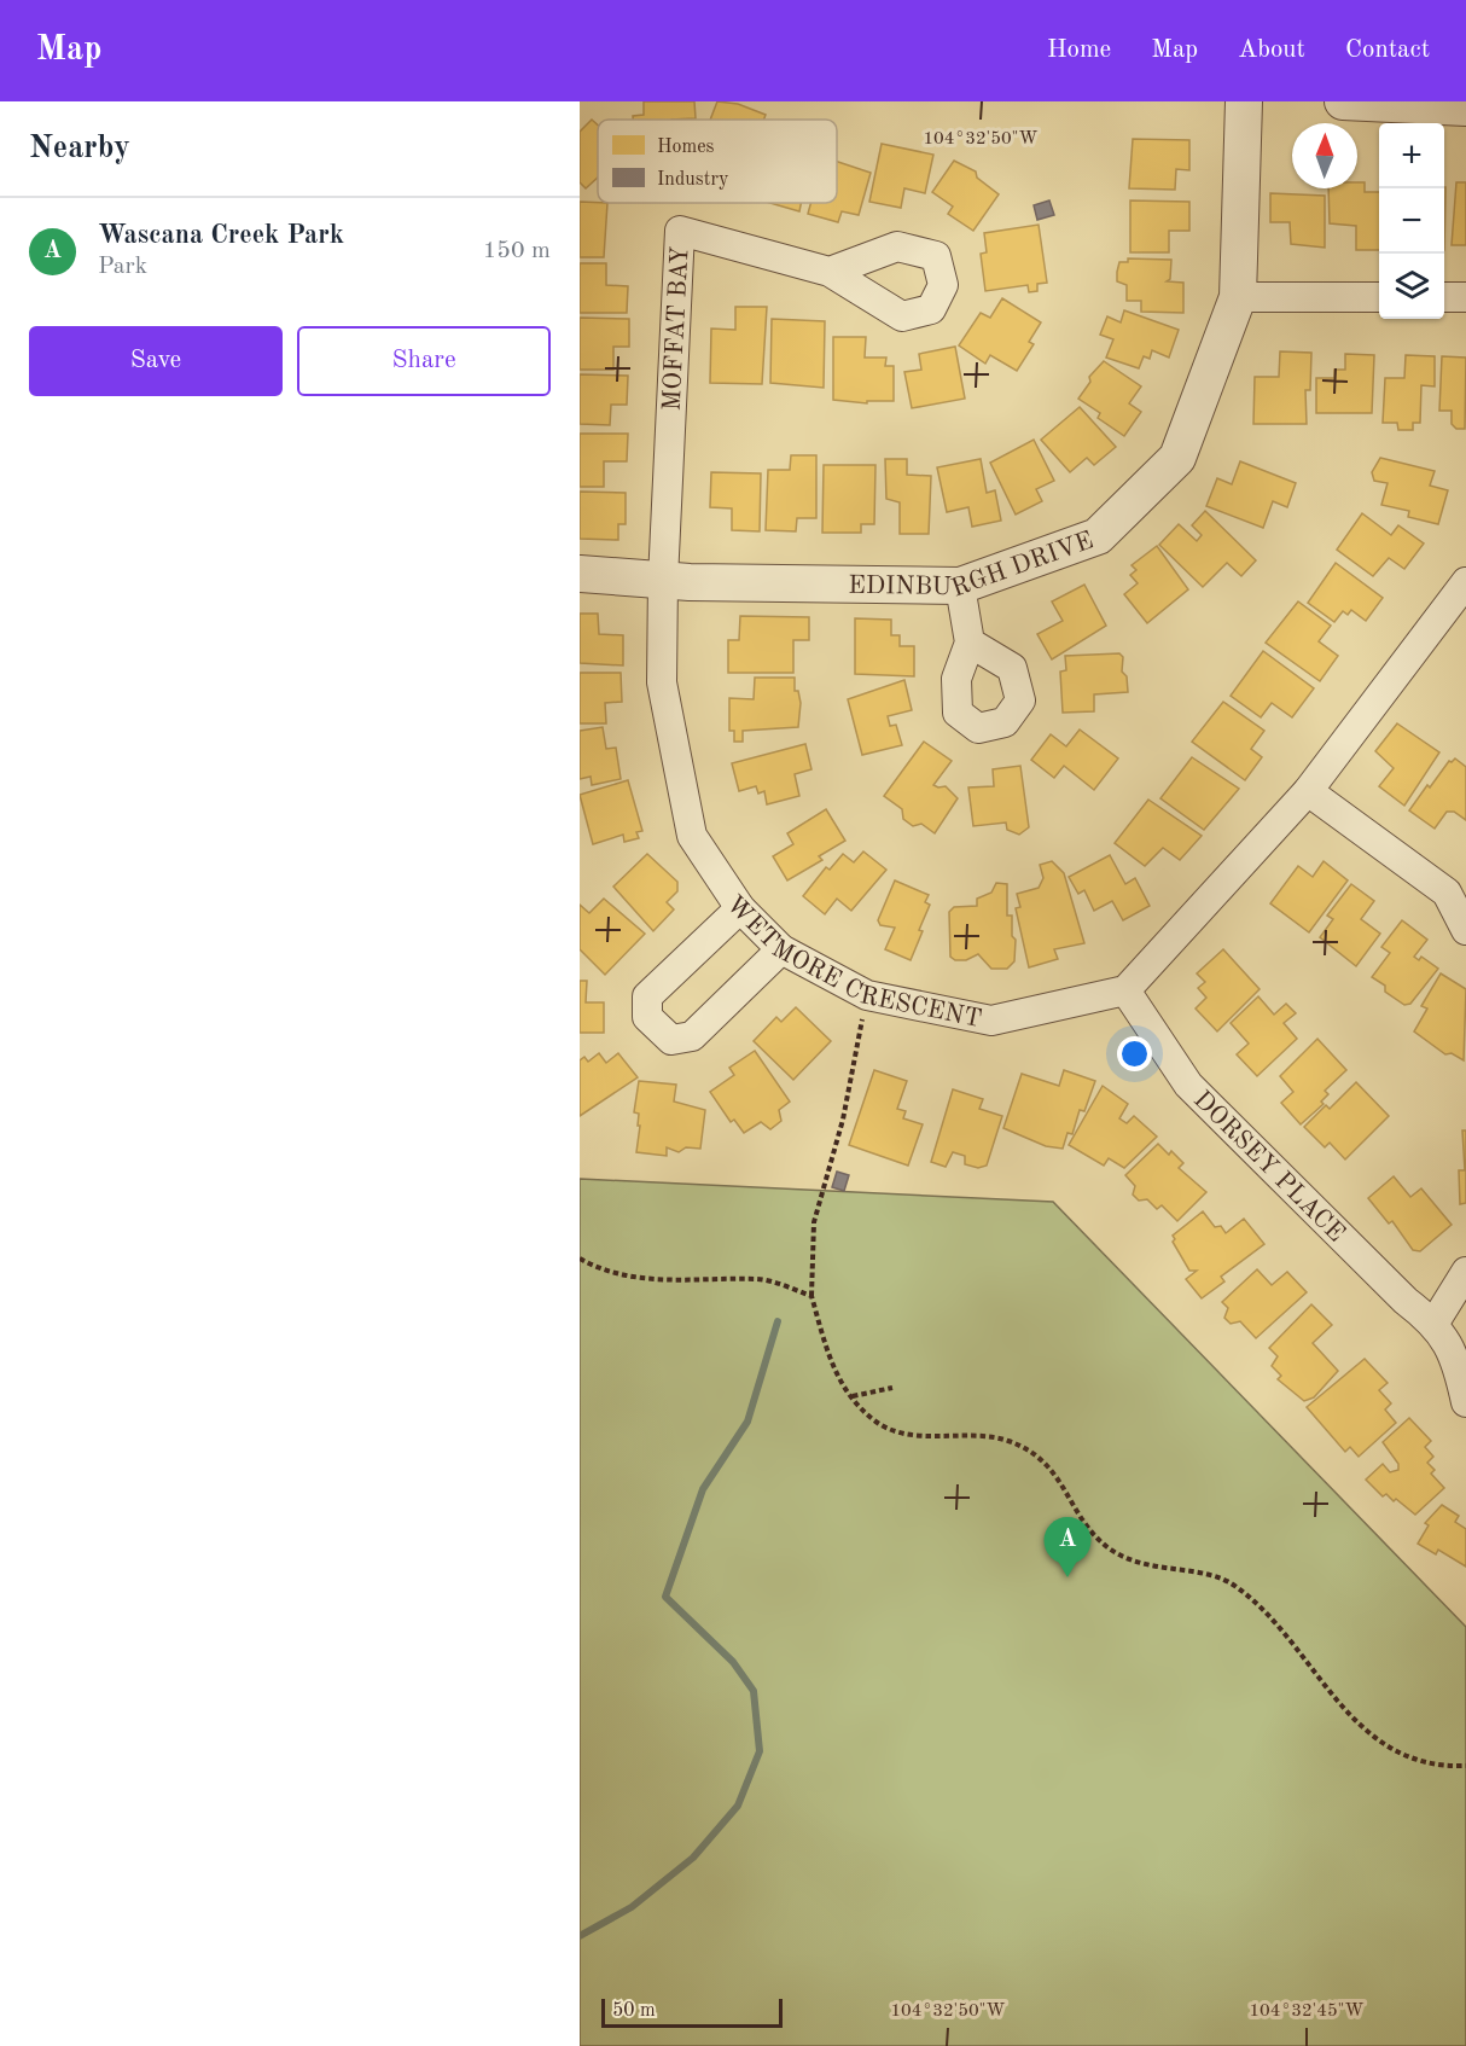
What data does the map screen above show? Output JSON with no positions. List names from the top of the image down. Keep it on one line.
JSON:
{"streets":{"street":["MOFFAT BAY","EDINBURGH DRIVE","WETMORE CRESCENT","DORSEY PLACE"]},"crossings":[["MOFFAT BAY","EDINBURGH DRIVE"],["MOFFAT BAY","WETMORE CRESCENT"],["EDINBURGH DRIVE","WETMORE CRESCENT"],["WETMORE CRESCENT","DORSEY PLACE"]],"legend":["Homes","Industry"],"scale_bar":"50 m","north":"top","page":{"header":"Map","nav":["Home","Map","About","Contact"],"heading":"Nearby","map_buttons":["+","−"],"list":[{"mark":"A","name":"Wascana Creek Park","note":"Park","value":"150 m"}],"buttons":["Save","Share"],"pins":"A","scale":"50 m"},"coordinates":["104°32'50\"W","104°32'45\"W"]}
